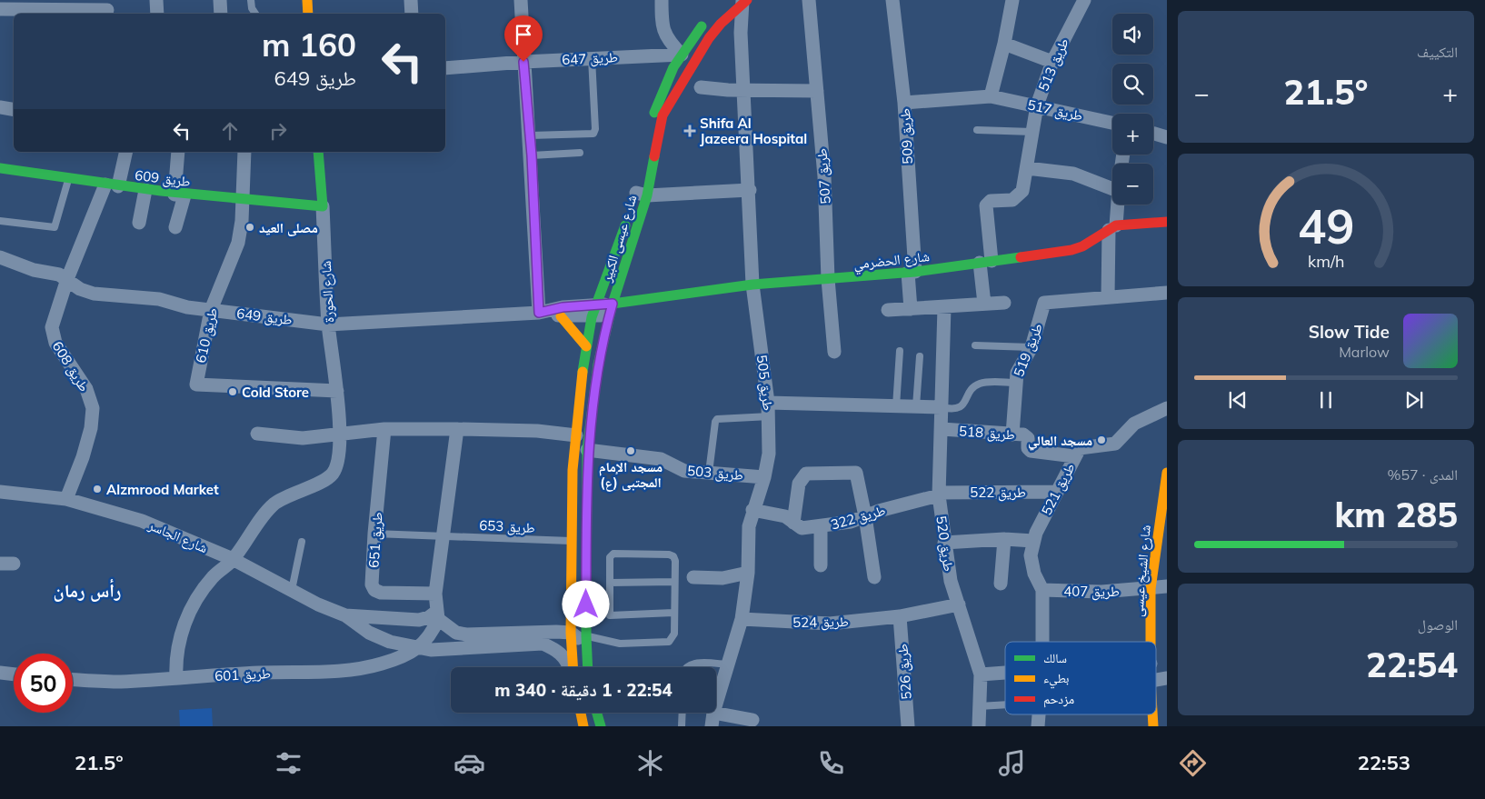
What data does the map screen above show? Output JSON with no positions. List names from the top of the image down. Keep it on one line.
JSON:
{"streets":{"main road":["طريق 609","شارع عيسى الكبير","شارع الحضرمي","شارع الحورة","شارع الشيخ عيسى"],"street":["طريق 647","طريق 513","طريق 517","طريق 509","طريق 507","طريق 649","طريق 610","طريق 519","طريق 608","طريق 505","طريق 518","طريق 503","طريق 521","طريق 522","طريق 322","شارع الجاسر","طريق 651","طريق 520","طريق 407","طريق 524","طريق 526","طريق 601"],"lane":["طريق 653"]},"crossings":[["طريق 647","شارع عيسى الكبير"],["طريق 513","طريق 517"],["طريق 513","شارع الحضرمي"],["طريق 517","طريق 509"],["طريق 509","شارع الحضرمي"],["طريق 507","شارع الحضرمي"],["طريق 609","شارع الحورة"],["طريق 609","طريق 610"],["طريق 609","طريق 608"],["شارع عيسى الكبير","شارع الحضرمي"],["شارع عيسى الكبير","طريق 649"],["شارع عيسى الكبير","طريق 505"],["شارع عيسى الكبير","طريق 503"],["شارع عيسى الكبير","طريق 653"],["شارع الحضرمي","طريق 649"],["شارع الحضرمي","طريق 505"],["شارع الحورة","طريق 649"],["شارع الحورة","طريق 610"],["طريق 649","طريق 610"],["طريق 649","طريق 608"],["طريق 519","طريق 518"],["طريق 608","شارع الجاسر"],["طريق 505","طريق 503"],["طريق 505","طريق 322"],["طريق 505","طريق 524"],["طريق 518","طريق 521"],["طريق 518","طريق 520"],["طريق 521","طريق 522"],["طريق 522","طريق 322"],["طريق 522","طريق 520"],["طريق 322","طريق 520"],["طريق 653","طريق 651"],["طريق 520","طريق 524"],["شارع الشيخ عيسى","طريق 407"],["طريق 524","طريق 526"]],"districts":["رأس رمان"],"places":{"health":["Shifa Al Jazeera Hospital"],"other":["مصلى العيد","Cold Store","مسجد العالي","مسجد الإمام المجتبى (ع)","Alzmrood Market"]},"legend":["سالك","بطيء","مزدحم"],"page":{"tile":["التكييف",["المدى · 57%","285 km"],["الوصول","22:54"]],"map_buttons":["+","−"],"turn":["160 m","طريق 649"],"heat":["−","21.5°","+"],"song":["Slow Tide","Marlow"],"limit":"50","trip":"22:54 · 1 دقيقة · 340 m","tabs":["22:53","21.5°"],"gauge":["49","km/h"]}}
